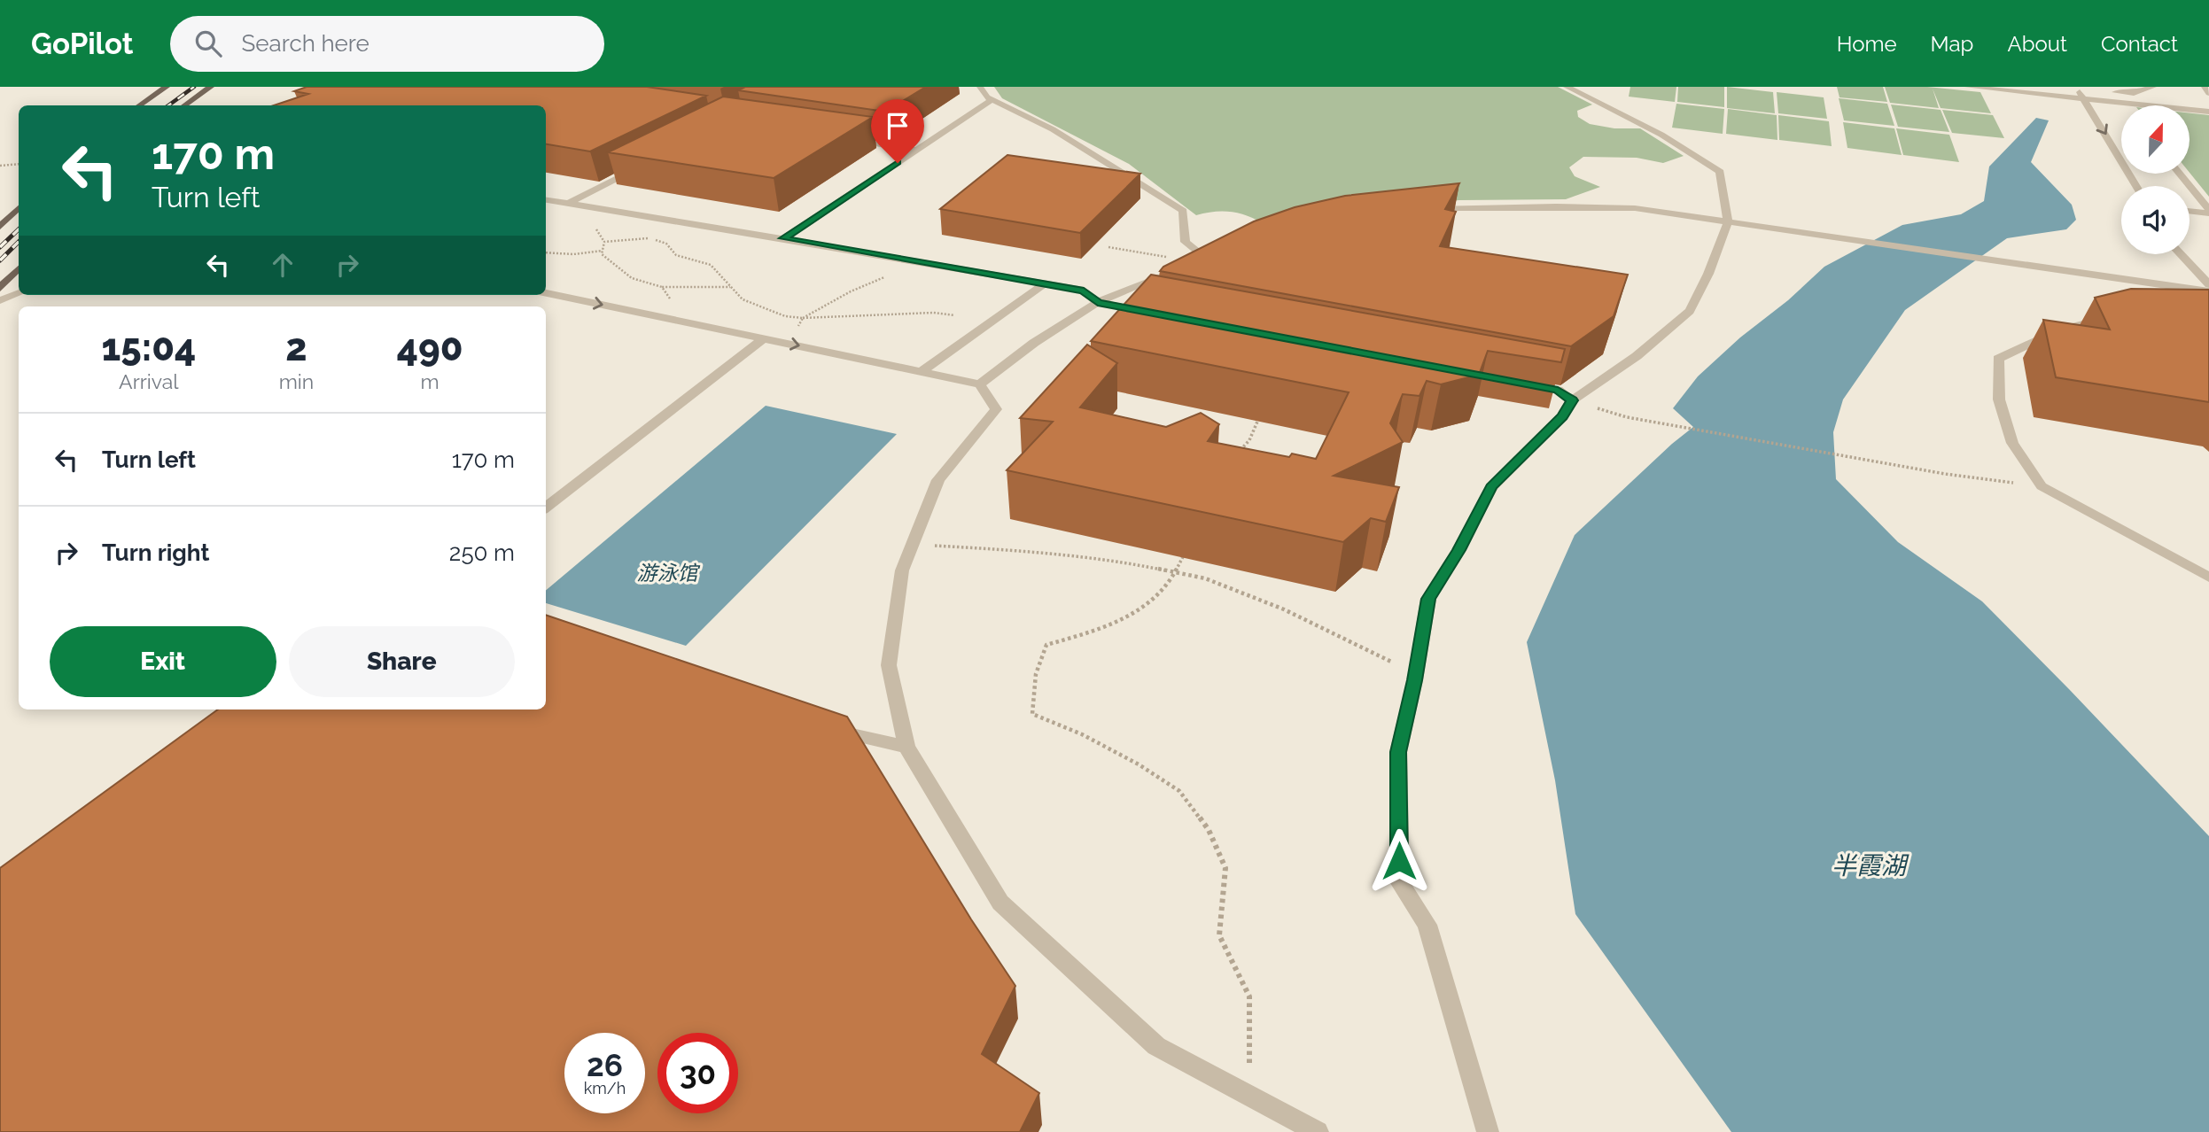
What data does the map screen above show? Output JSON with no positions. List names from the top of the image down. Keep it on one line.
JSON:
{"water":["游泳馆","半霞湖"],"north":"top","page":{"header":"GoPilot","search":"Search here","nav":["Home","Map","About","Contact"],"turn":["170 m","Turn left"],"eta":["15:04","Arrival","2","min","490","m"],"list":[{"name":"Turn left","value":"170 m"},{"name":"Turn right","value":"250 m"}],"buttons":["Exit","Share"],"speed":"26 km/h","limit":"30"}}
